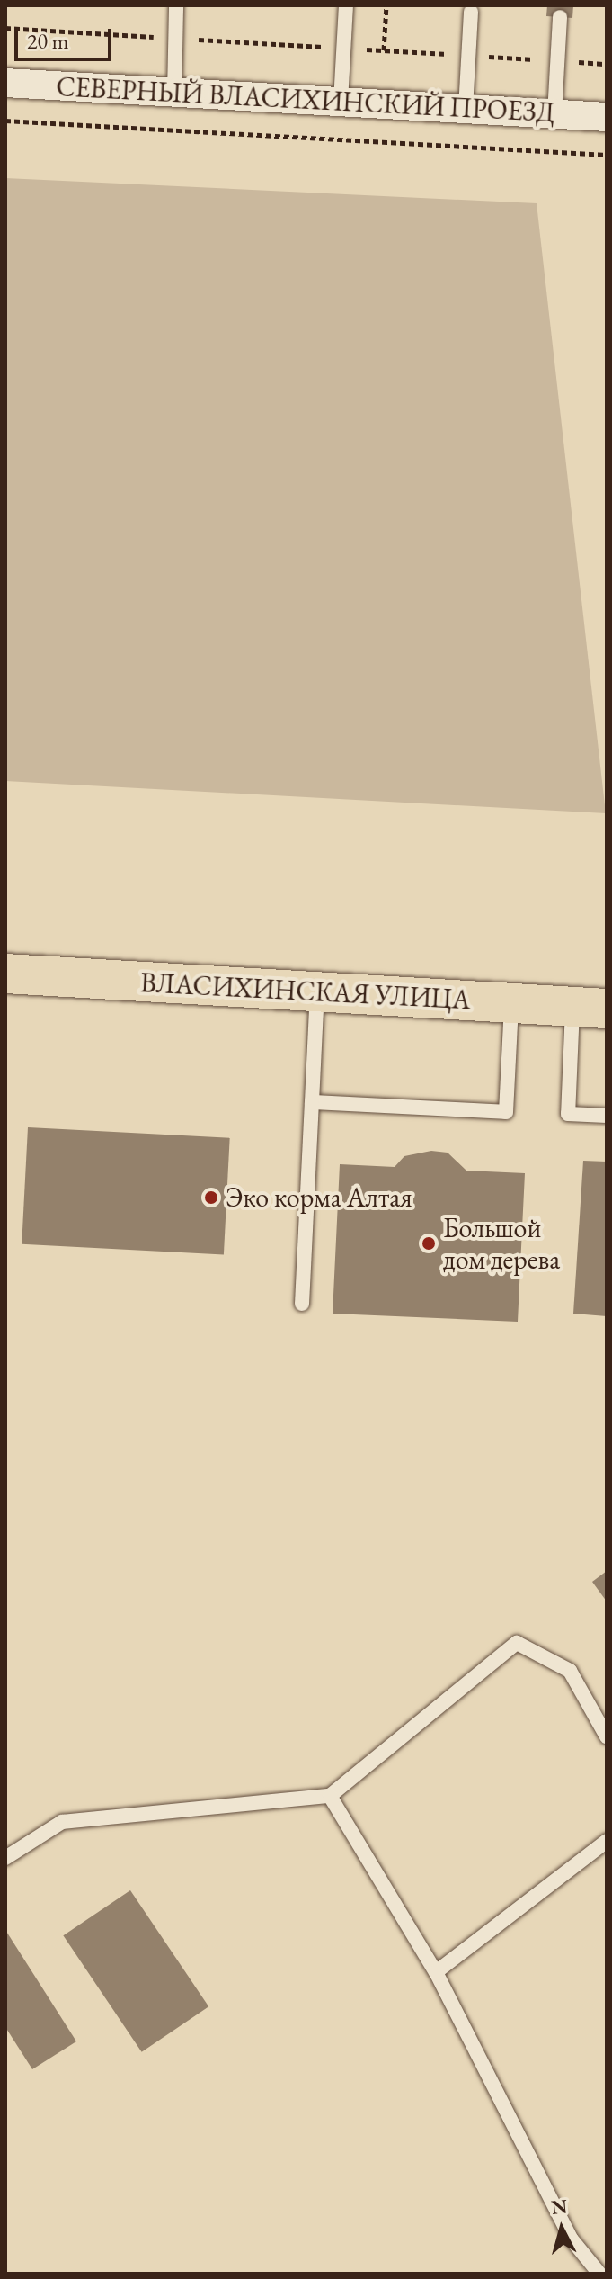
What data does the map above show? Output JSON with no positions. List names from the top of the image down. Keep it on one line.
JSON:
{"streets":{"highway":["ВЛАСИХИНСКАЯ УЛИЦА"],"street":["СЕВЕРНЫЙ ВЛАСИХИНСКИЙ ПРОЕЗД"]},"places":["Эко корма Алтая","Большой дом дерева"],"scale_bar":"20 m","north":"top"}
